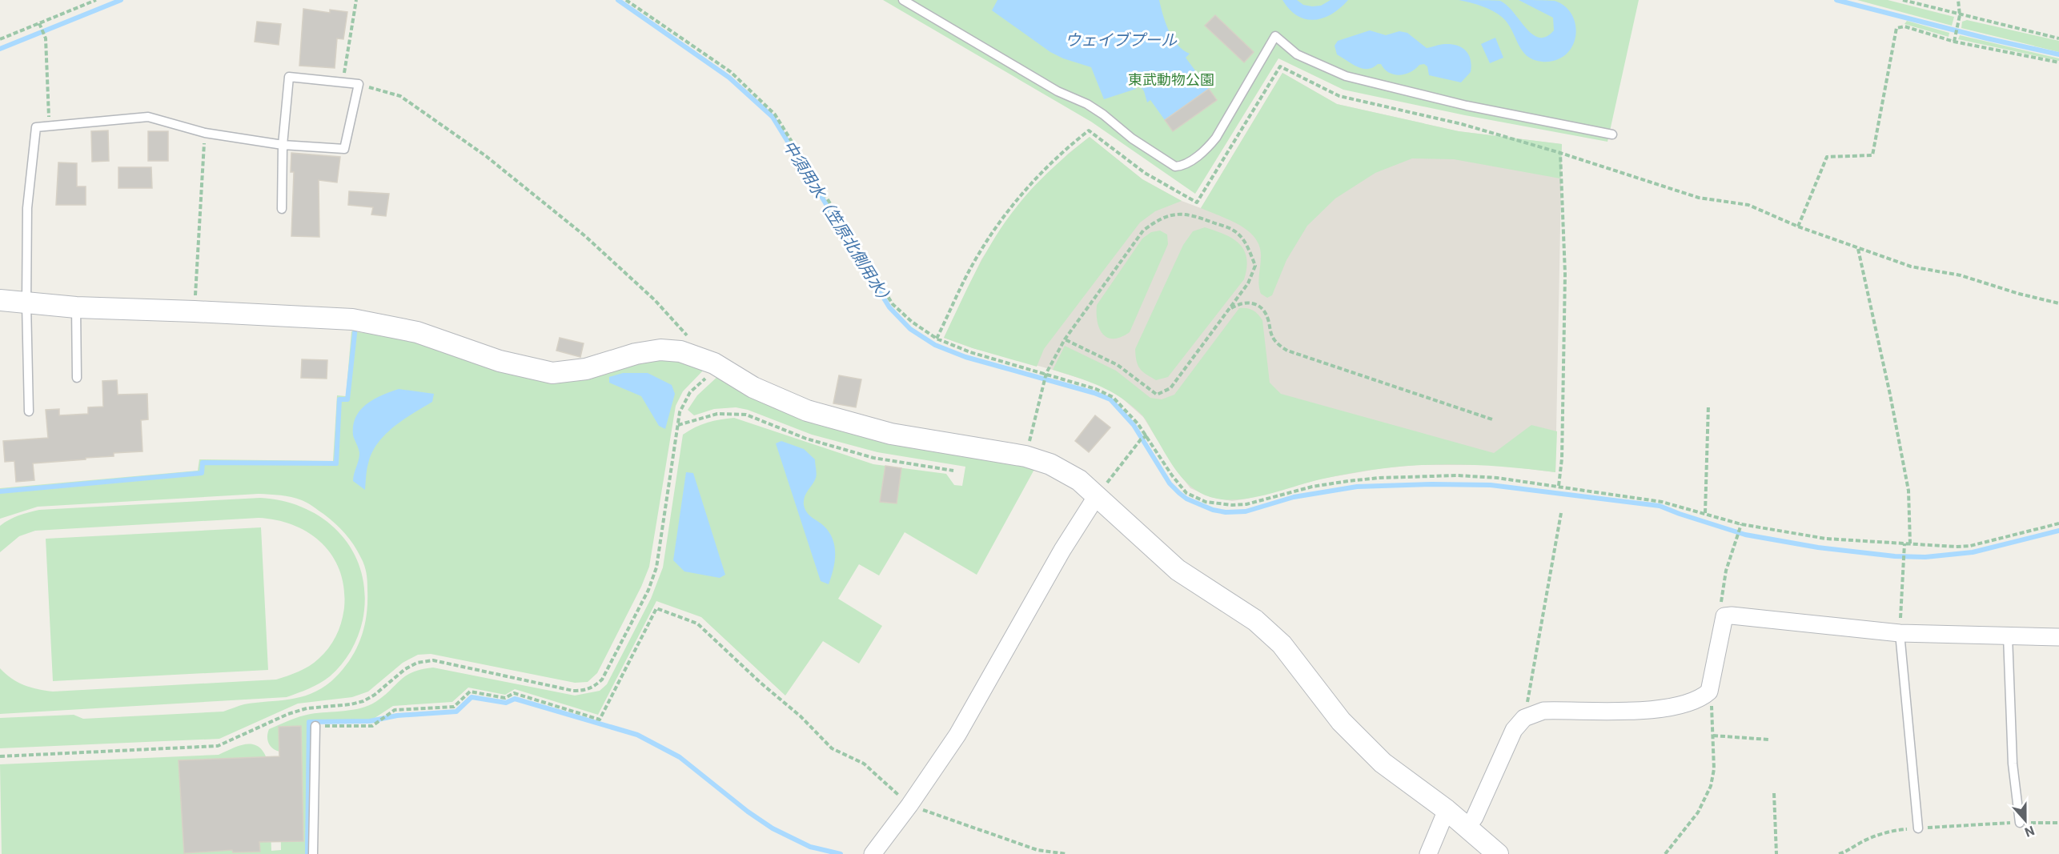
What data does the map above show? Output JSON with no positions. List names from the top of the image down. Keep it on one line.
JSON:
{"water":["ウェイブプール","中須用水（笠原北側用水）"],"parks":["東武動物公園"],"north":"bottom"}
